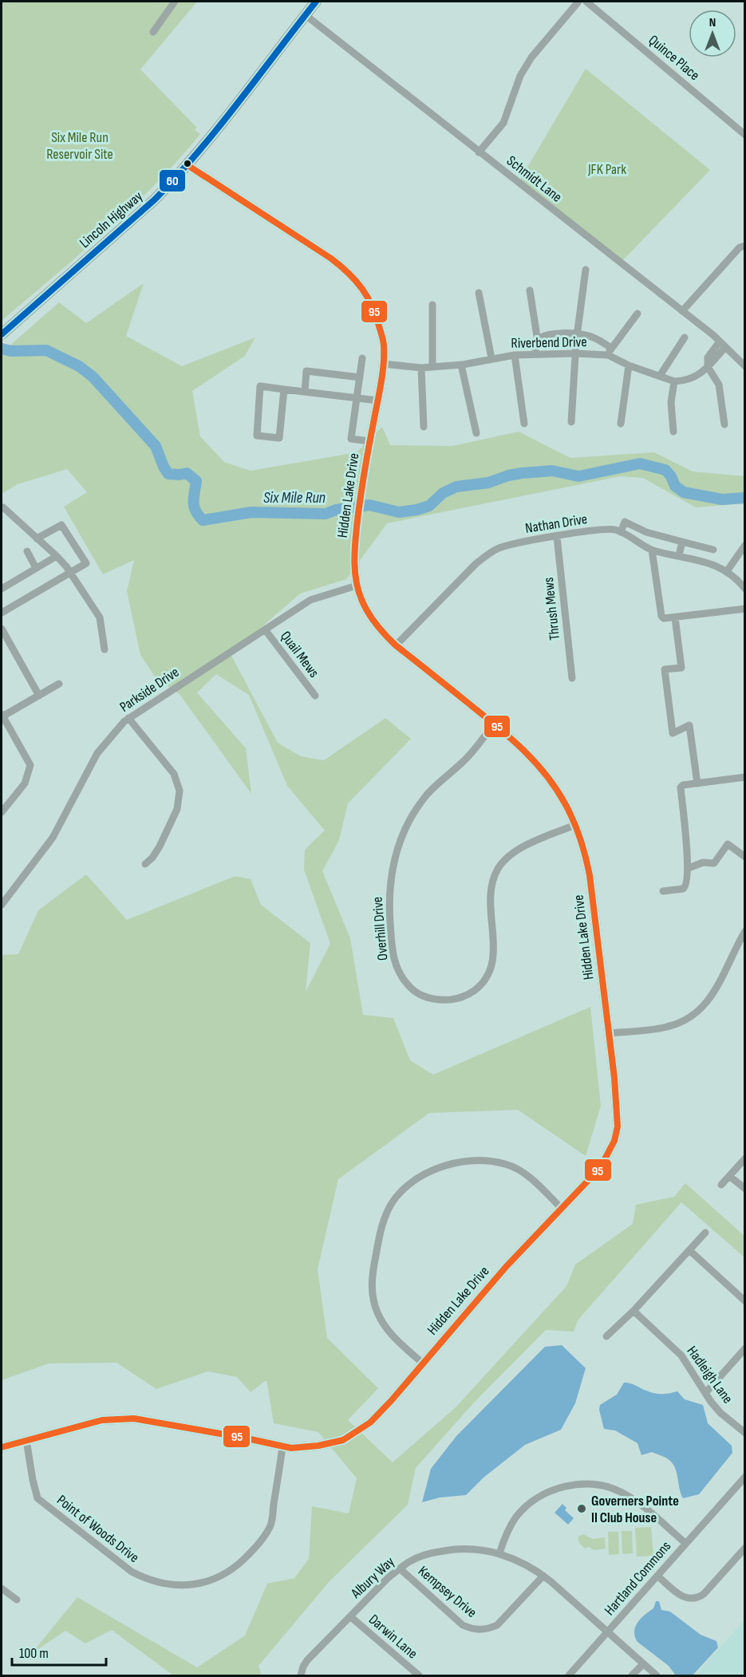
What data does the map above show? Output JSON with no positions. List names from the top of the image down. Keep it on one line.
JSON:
{"streets":{"main road":["Lincoln Highway"],"street":["Quince Place","Schmidt Lane","Riverbend Drive","Hidden Lake Drive","Nathan Drive","Thrush Mews","Quail Mews","Parkside Drive","Overhill Drive","Hadleigh Lane","Point of Woods Drive","Albury Way","Hartland Commons","Kempsey Drive","Darwin Lane"]},"crossings":[["Schmidt Lane","Lincoln Highway"],["Lincoln Highway","Hidden Lake Drive"],["Riverbend Drive","Hidden Lake Drive"],["Hidden Lake Drive","Nathan Drive"],["Hidden Lake Drive","Parkside Drive"],["Hidden Lake Drive","Overhill Drive"],["Hidden Lake Drive","Point of Woods Drive"],["Nathan Drive","Thrush Mews"],["Quail Mews","Parkside Drive"],["Albury Way","Hartland Commons"],["Albury Way","Kempsey Drive"],["Albury Way","Darwin Lane"]],"water":["Six Mile Run"],"parks":["Six Mile Run Reservoir Site","JFK Park"],"places":["Governers Pointe II Club House"],"lines":["transit line 60","transit line 95"],"scale_bar":"100 m","north":"top"}
